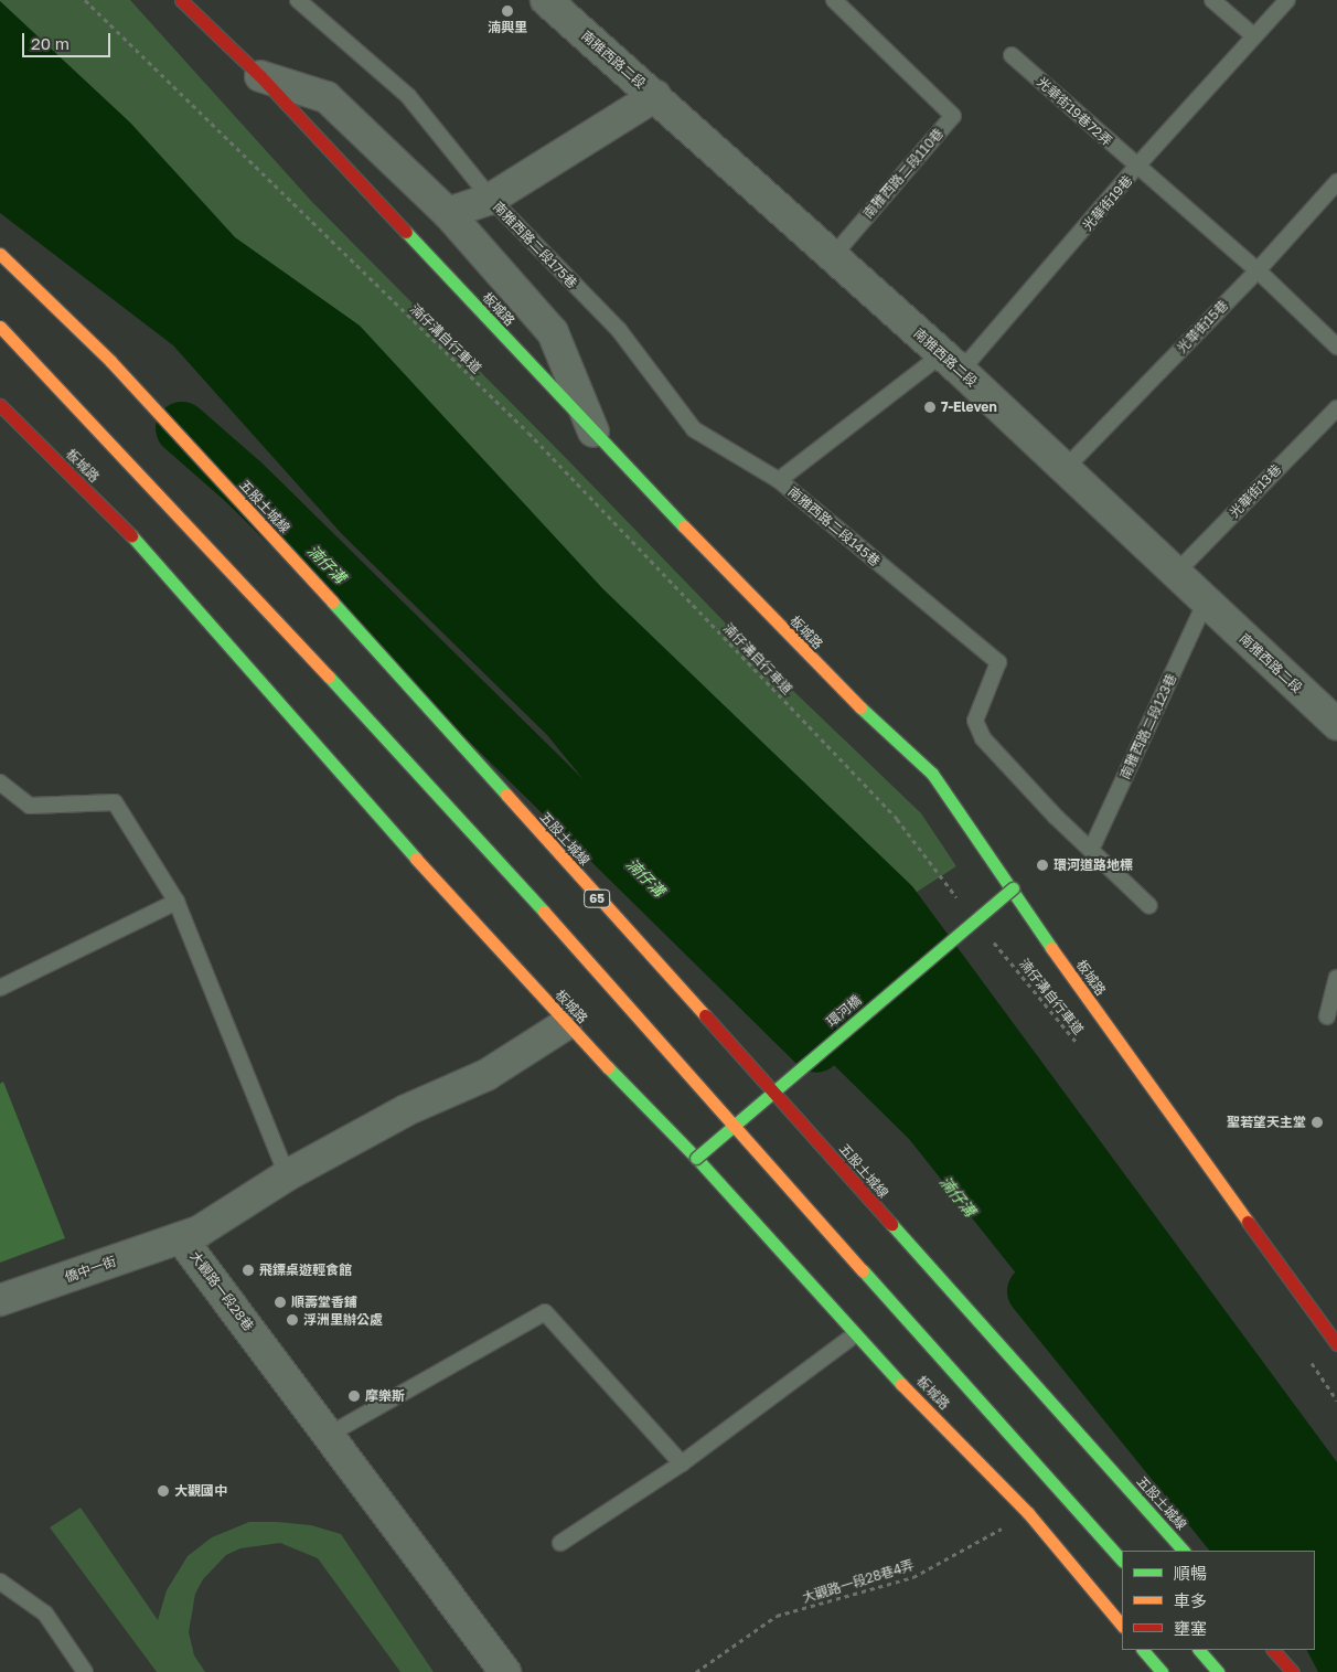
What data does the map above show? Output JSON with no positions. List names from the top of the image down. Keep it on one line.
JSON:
{"streets":{"main road":["板城路","五股土城線","65","環河橋"],"street":["南雅西路二段","僑中一街","大觀路一段28巷"],"lane":["光華街19巷72弄","南雅西路二段110巷","光華街19巷","南雅西路二段175巷","光華街15巷","光華街13巷","南雅西路二段145巷","南雅西路二段123巷"],"path":["湳仔溝自行車道","大觀路一段28巷4弄"]},"crossings":[["南雅西路二段","南雅西路二段110巷"],["南雅西路二段","光華街19巷"],["南雅西路二段","光華街15巷"],["南雅西路二段","光華街13巷"],["南雅西路二段","南雅西路二段145巷"],["南雅西路二段","南雅西路二段123巷"],["光華街19巷72弄","光華街19巷"],["光華街19巷72弄","光華街15巷"],["光華街19巷","南雅西路二段145巷"],["南雅西路二段175巷","南雅西路二段145巷"],["板城路","環河橋"],["板城路","大觀路一段28巷"],["板城路","大觀路一段28巷4弄"],["湳仔溝自行車道","環河橋"],["南雅西路二段145巷","南雅西路二段123巷"],["僑中一街","大觀路一段28巷"]],"water":["湳仔溝"],"places":["湳興里","7-Eleven","環河道路地標","聖若望天主堂","飛鏢桌遊輕食館","順壽堂香鋪","浮洲里辦公處","摩樂斯","大觀國中"],"legend":["順暢","車多","壅塞"],"scale_bar":"20 m"}
